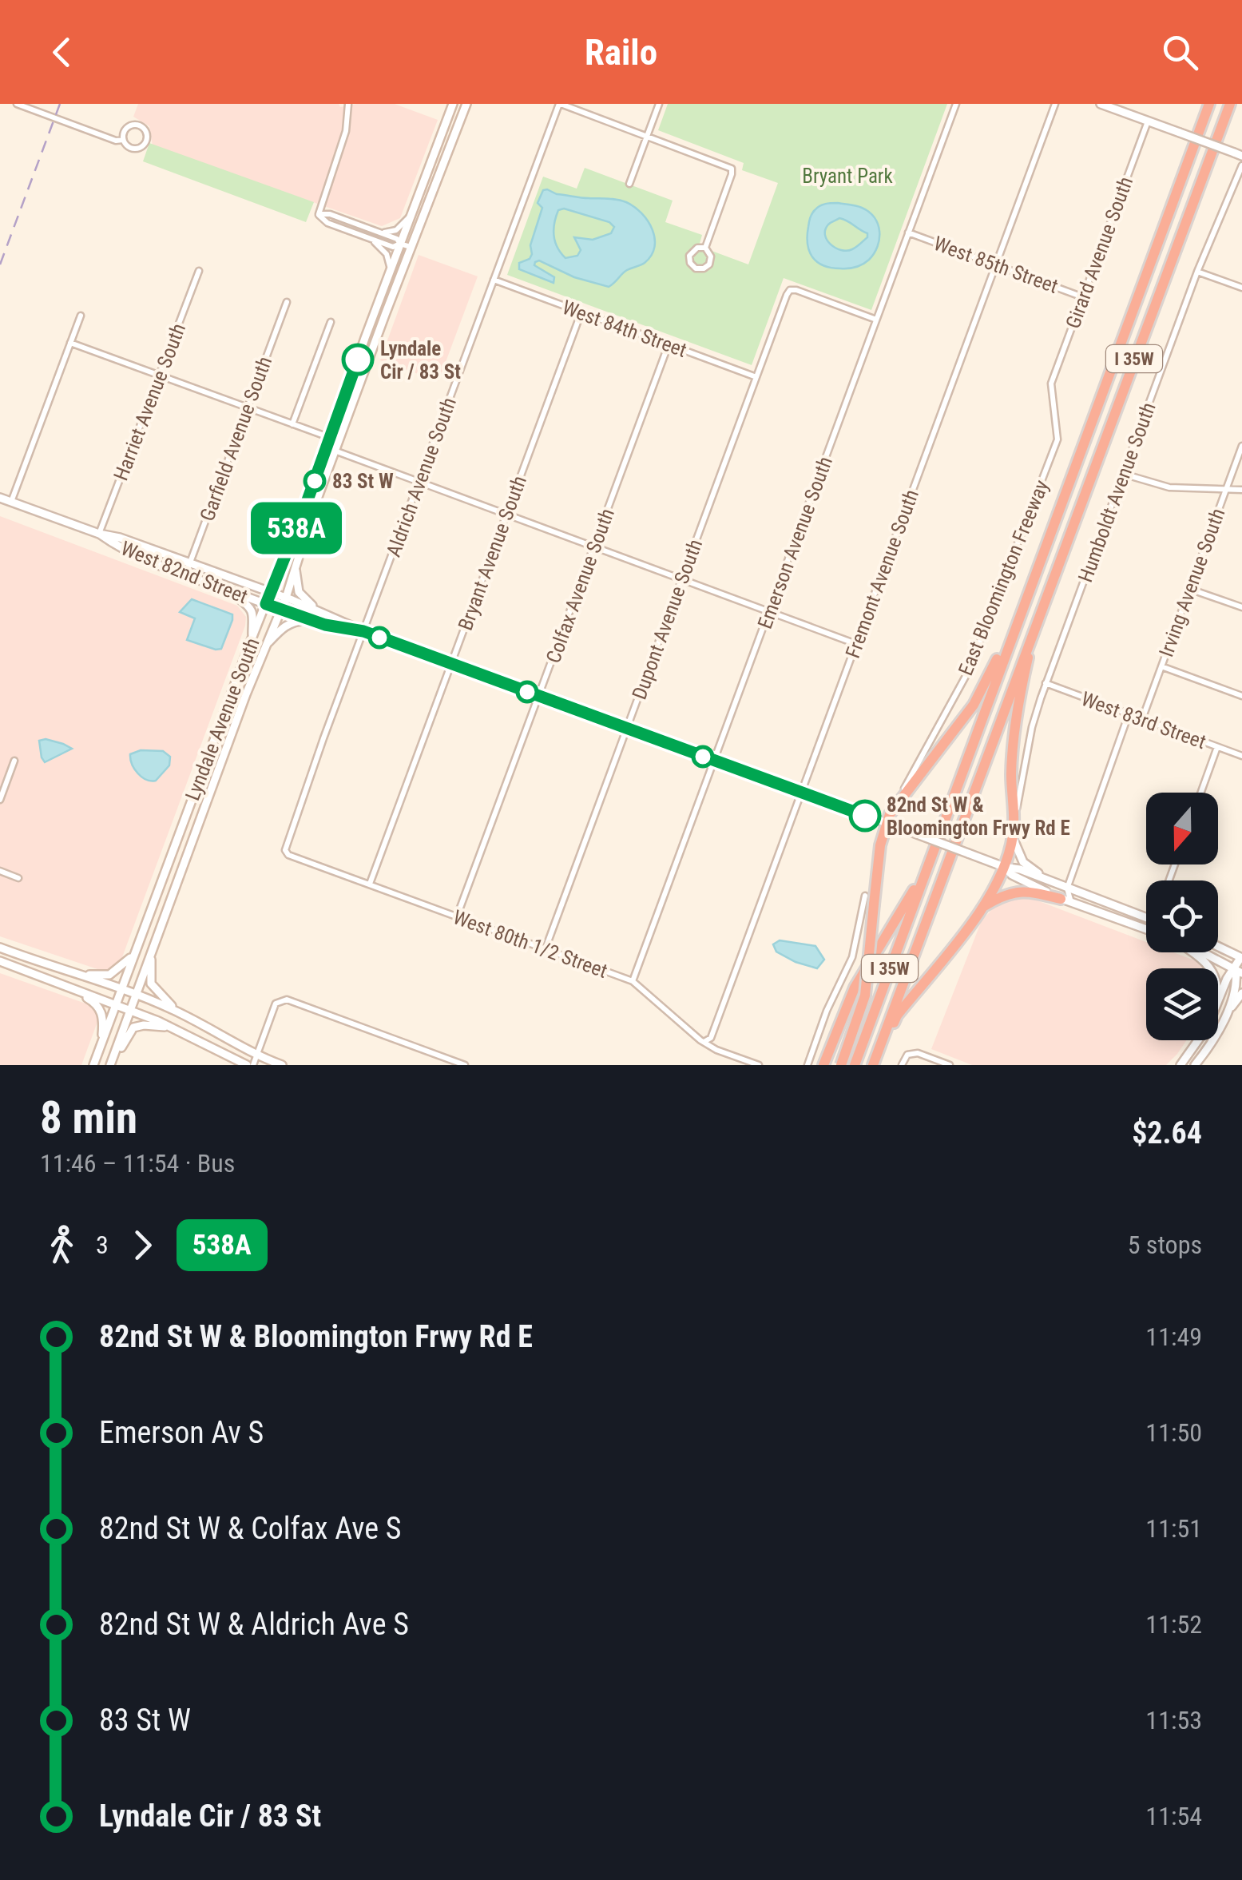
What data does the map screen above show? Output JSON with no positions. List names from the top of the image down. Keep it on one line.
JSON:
{"streets":{"highway":["I 35W"],"main road":["West 82nd Street","Lyndale Avenue South"],"street":["Girard Avenue South","West 85th Street","West 84th Street","Harriet Avenue South","Garfield Avenue South","Aldrich Avenue South","Humboldt Avenue South","Emerson Avenue South","Bryant Avenue South","Fremont Avenue South","East Bloomington Freeway","Irving Avenue South","Colfax Avenue South","Dupont Avenue South","West 83rd Street","West 80th 1/2 Street"]},"crossings":[["Girard Avenue South","West 85th Street"],["Girard Avenue South","East Bloomington Freeway"],["West 85th Street","Emerson Avenue South"],["West 85th Street","Fremont Avenue South"],["West 84th Street","Aldrich Avenue South"],["West 84th Street","Bryant Avenue South"],["West 84th Street","Colfax Avenue South"],["West 84th Street","Dupont Avenue South"],["Harriet Avenue South","West 82nd Street"],["Garfield Avenue South","West 82nd Street"],["Aldrich Avenue South","West 82nd Street"],["Aldrich Avenue South","West 80th 1/2 Street"],["Humboldt Avenue South","West 83rd Street"],["Emerson Avenue South","West 82nd Street"],["Emerson Avenue South","Dupont Avenue South"],["Emerson Avenue South","West 80th 1/2 Street"],["Bryant Avenue South","West 82nd Street"],["Bryant Avenue South","West 80th 1/2 Street"],["West 82nd Street","Fremont Avenue South"],["West 82nd Street","Colfax Avenue South"],["West 82nd Street","Dupont Avenue South"],["West 82nd Street","Lyndale Avenue South"],["Fremont Avenue South","West 80th 1/2 Street"],["Irving Avenue South","West 83rd Street"],["Colfax Avenue South","West 80th 1/2 Street"],["Dupont Avenue South","West 80th 1/2 Street"]],"parks":["Bryant Park"],"places":["Lyndale Cir / 83 St","83 St W","82nd St W & Bloomington Frwy Rd E"],"lines":["bus line 538A"],"north":"bottom","page":{"header":"Railo","on_map":"538A","heading":["8 min","11:46 – 11:54 · Bus","$2.64"],"legs":["3","538A","5 stops"],"list":[{"name":"82nd St W & Bloomington Frwy Rd E","value":"11:49"},{"name":"Emerson Av S","value":"11:50"},{"name":"82nd St W & Colfax Ave S","value":"11:51"},{"name":"82nd St W & Aldrich Ave S","value":"11:52"},{"name":"83 St W","value":"11:53"},{"name":"Lyndale Cir / 83 St","value":"11:54"}]}}
